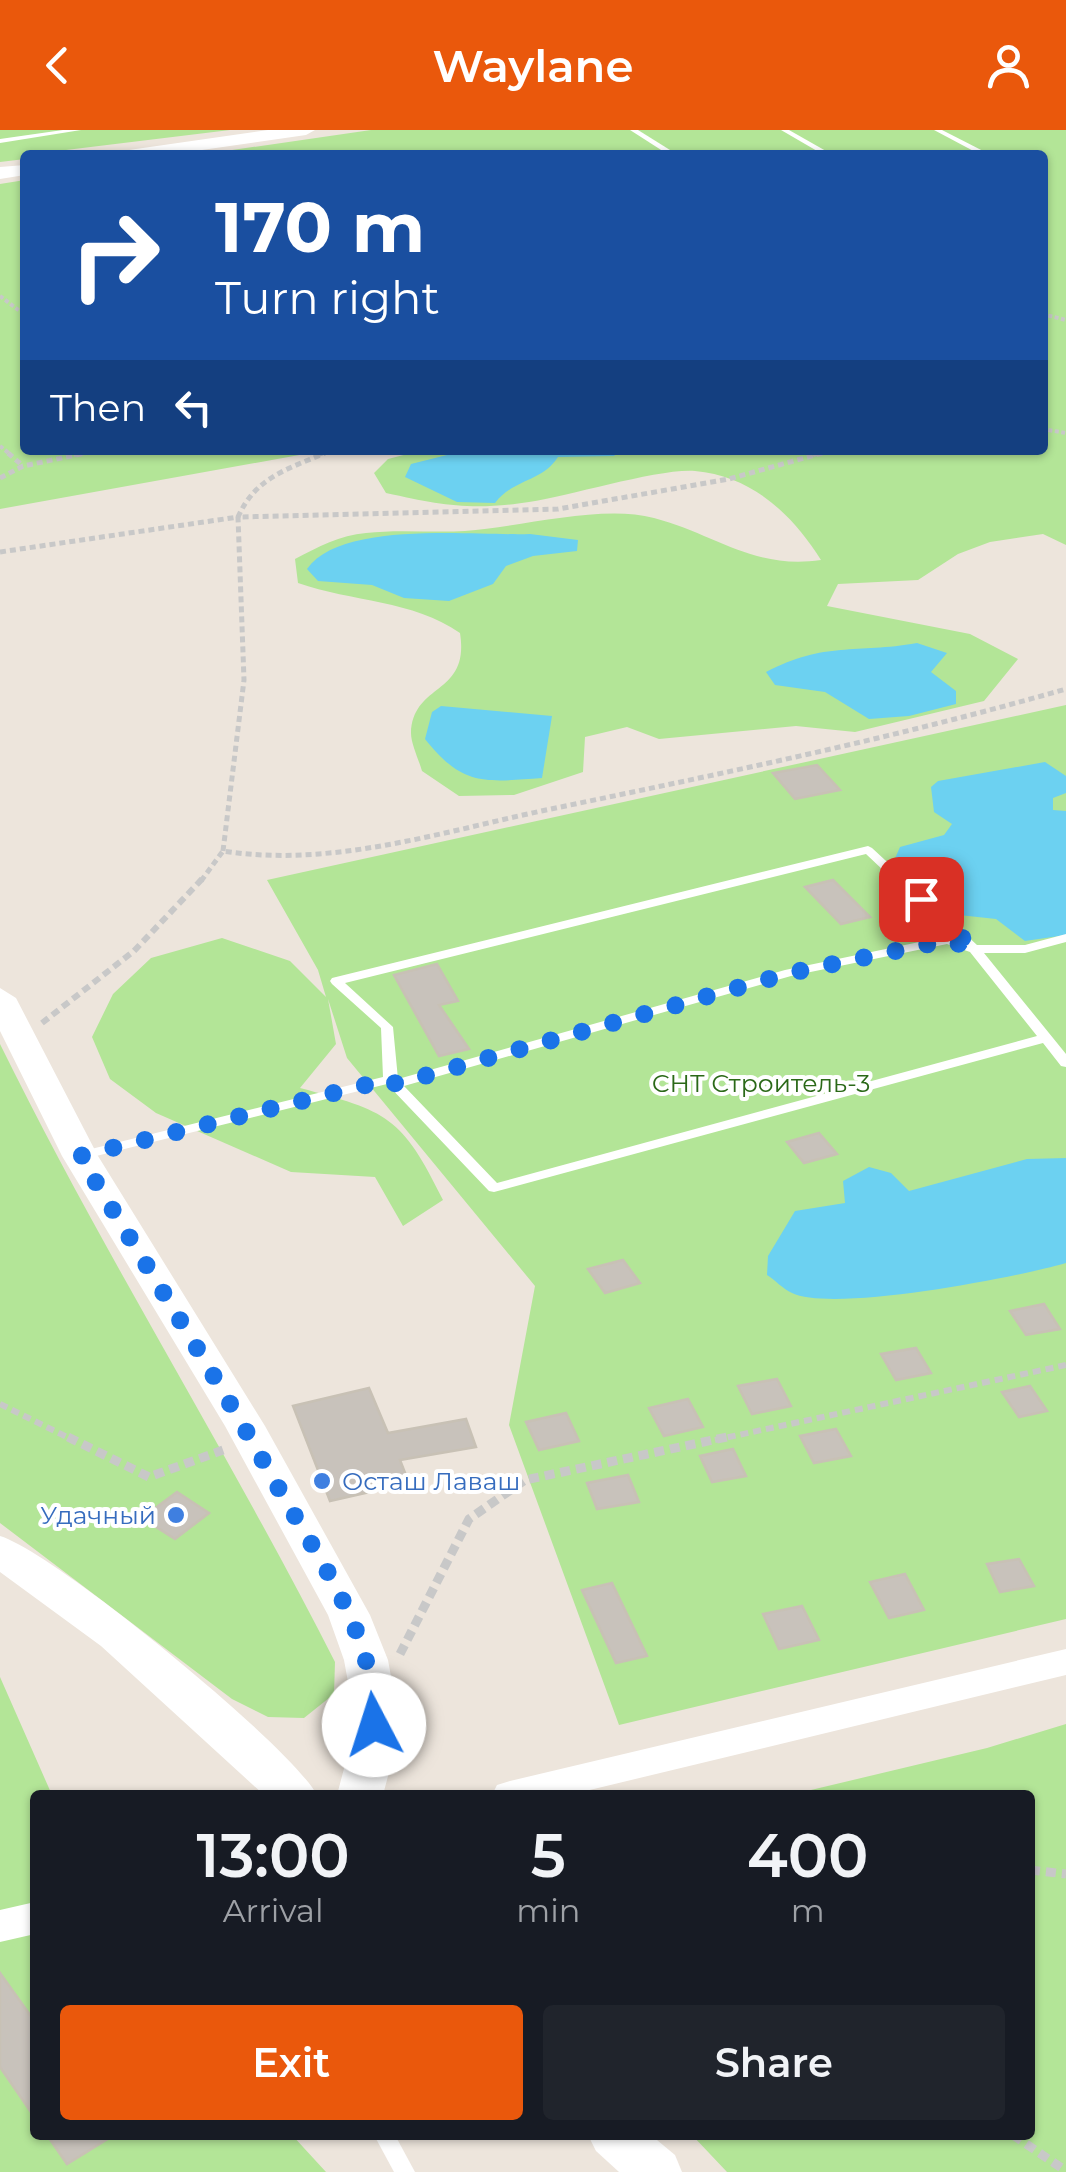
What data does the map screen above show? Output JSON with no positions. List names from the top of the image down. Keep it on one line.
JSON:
{"parks":["СНТ Строитель-3"],"places":["Осташ Лаваш","Удачный"],"page":{"header":"Waylane","turn":["170 m","Turn right"],"then":"Then","eta":["13:00","Arrival","5","min","400","m"],"buttons":["Exit","Share"]}}
